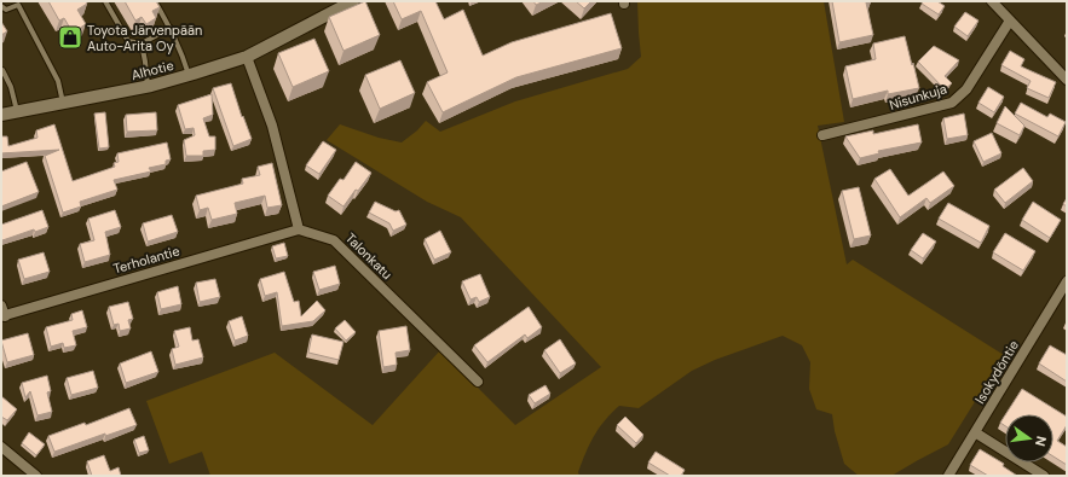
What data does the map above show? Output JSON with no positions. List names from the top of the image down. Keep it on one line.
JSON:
{"streets":{"street":["Alhotie","Nisunkuja","Talonkatu","Terholantie","Isokydöntie"]},"crossings":[["Talonkatu","Terholantie"]],"places":{"shop":["Toyota Järvenpään Auto-Arita Oy"]},"north":"right"}
